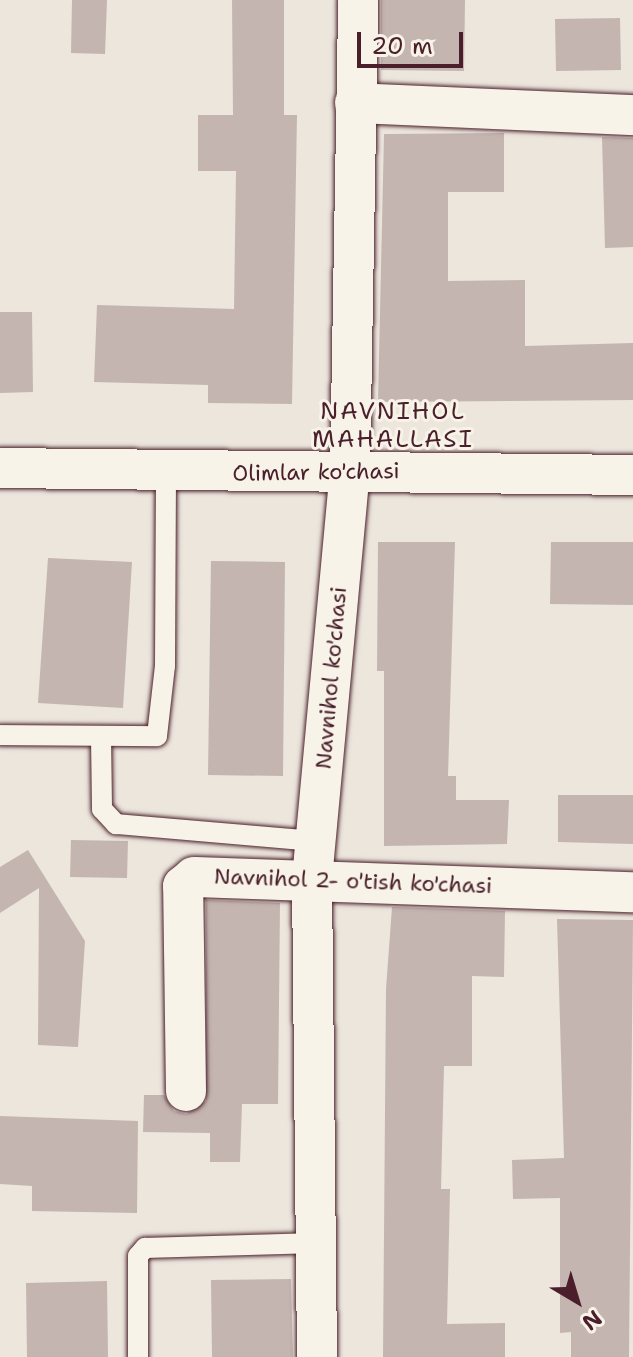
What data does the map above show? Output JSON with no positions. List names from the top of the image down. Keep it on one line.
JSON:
{"streets":{"street":["Olimlar ko'chasi","Navnihol ko'chasi","Navnihol 2- o'tish ko'chasi"]},"crossings":[["Olimlar ko'chasi","Navnihol ko'chasi"],["Navnihol ko'chasi","Navnihol 2- o'tish ko'chasi"]],"districts":["NAVNIHOL MAHALLASI"],"scale_bar":"20 m","north":"bottom right"}
